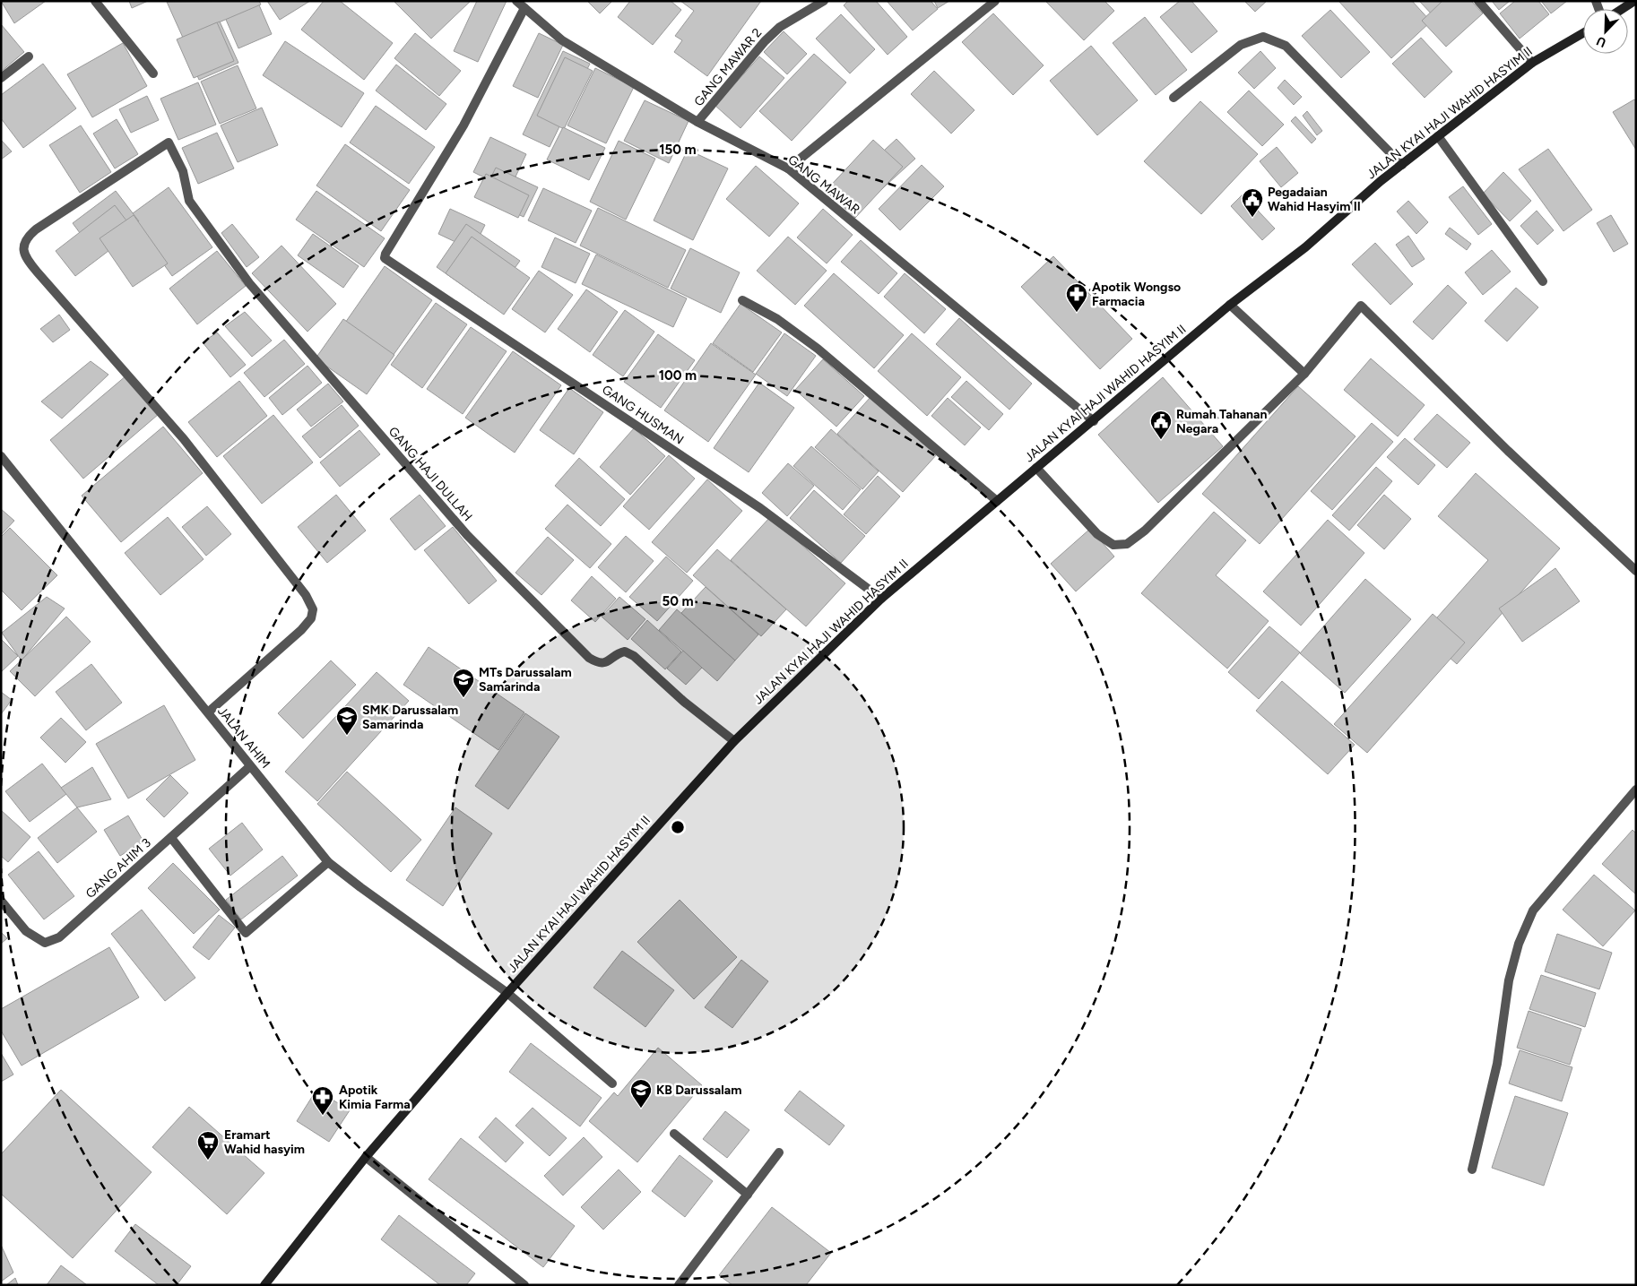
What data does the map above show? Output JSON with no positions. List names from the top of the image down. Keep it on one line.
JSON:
{"streets":{"street":["GANG MAWAR 2","JALAN KYAI HAJI WAHID HASYIM II","GANG MAWAR","GANG HUSMAN","GANG HAJI DULLAH","JALAN AHIM","GANG AHIM 3"]},"crossings":[["GANG MAWAR 2","GANG MAWAR"],["JALAN KYAI HAJI WAHID HASYIM II","GANG MAWAR"],["JALAN KYAI HAJI WAHID HASYIM II","GANG HUSMAN"],["JALAN KYAI HAJI WAHID HASYIM II","GANG HAJI DULLAH"],["JALAN KYAI HAJI WAHID HASYIM II","JALAN AHIM"],["GANG MAWAR","GANG HUSMAN"],["GANG HAJI DULLAH","JALAN AHIM"],["JALAN AHIM","GANG AHIM 3"]],"places":{"public building":["Pegadaian Wahid Hasyim II","Rumah Tahanan Negara"],"pharmacy":["Apotik Wongso Farmacia","Apotik Kimia Farma"],"school or university":["MTs Darussalam Samarinda","SMK Darussalam Samarinda","KB Darussalam"],"supermarket":["Eramart Wahid hasyim"]},"north":"bottom left","rings":["150 m","100 m","50 m"]}
